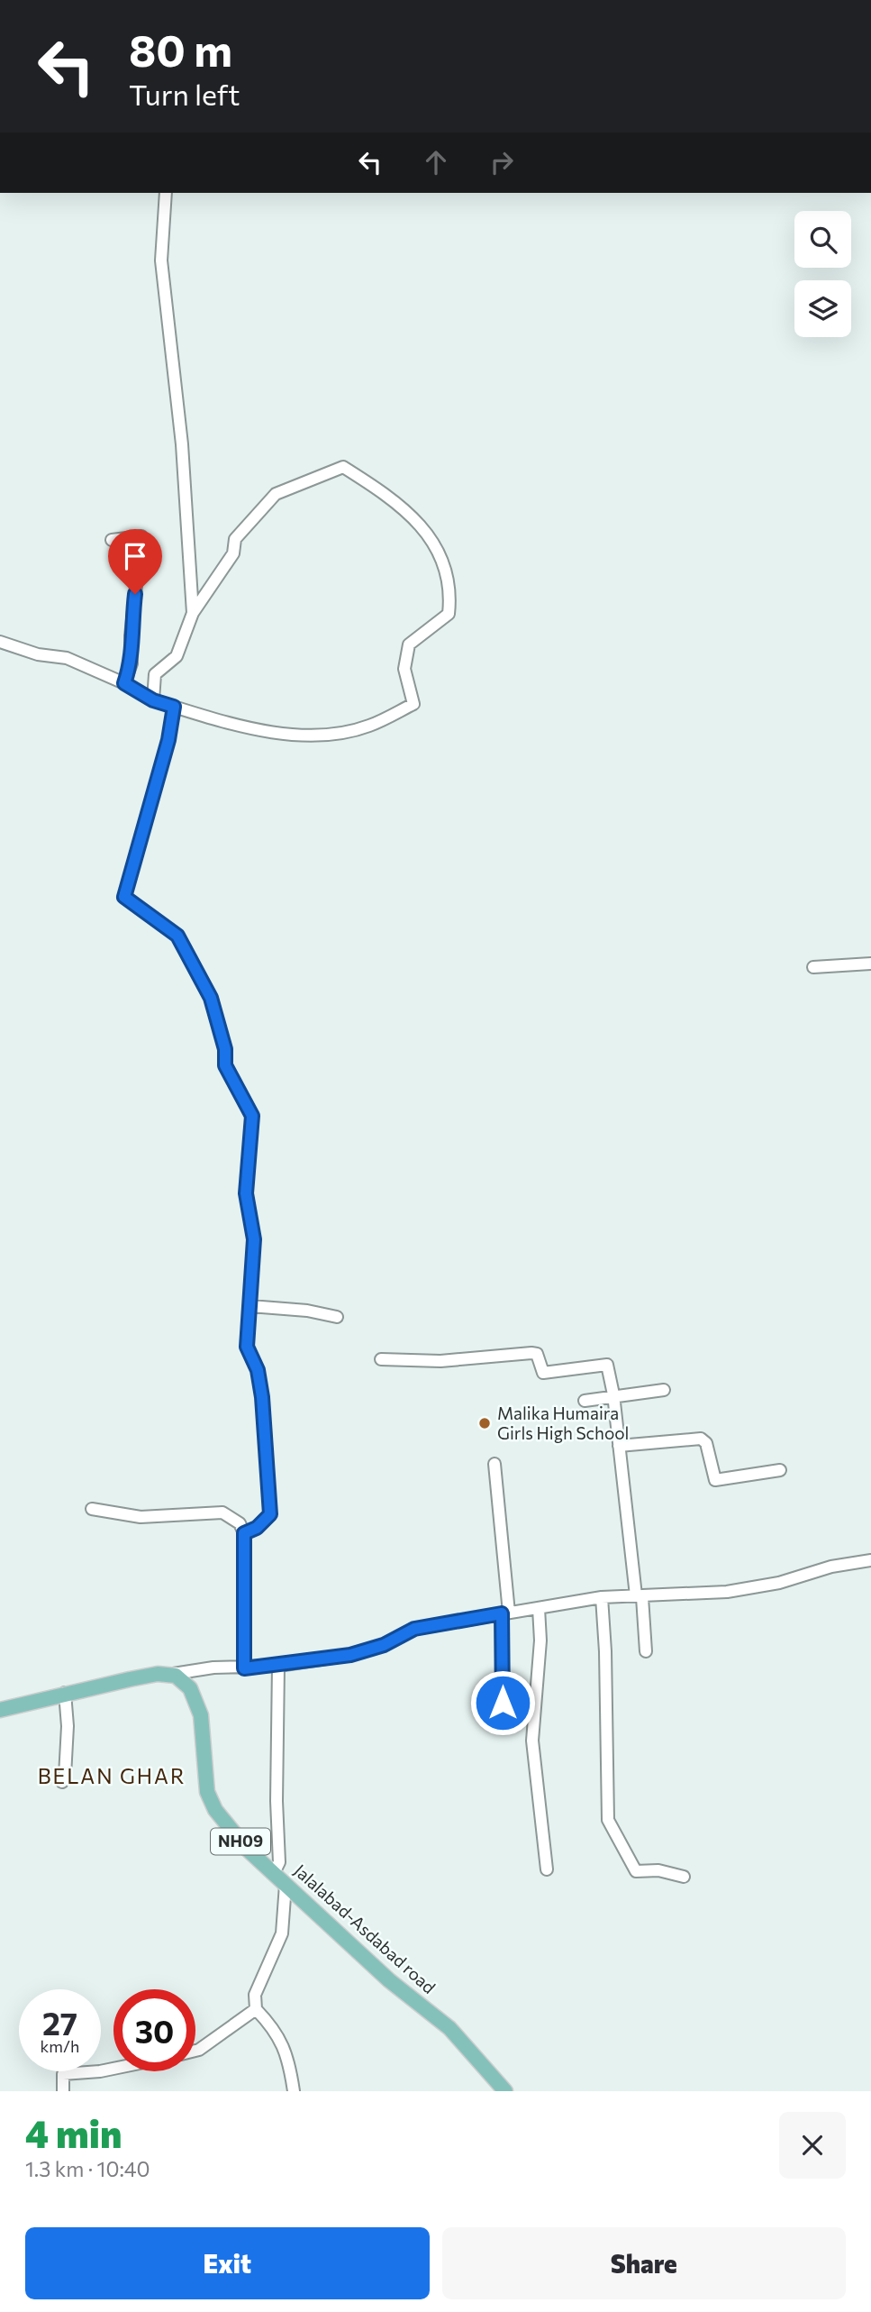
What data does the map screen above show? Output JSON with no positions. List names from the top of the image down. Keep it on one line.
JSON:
{"streets":{"main road":["NH09","Jalalabad-Asdabad road"]},"districts":["BELAN GHAR"],"places":["Malika Humaira Girls High School"],"page":{"turn":["80 m","Turn left"],"speed":"27 km/h","limit":"30","heading":["4 min","1.3 km · 10:40"],"buttons":["Exit","Share"]}}
